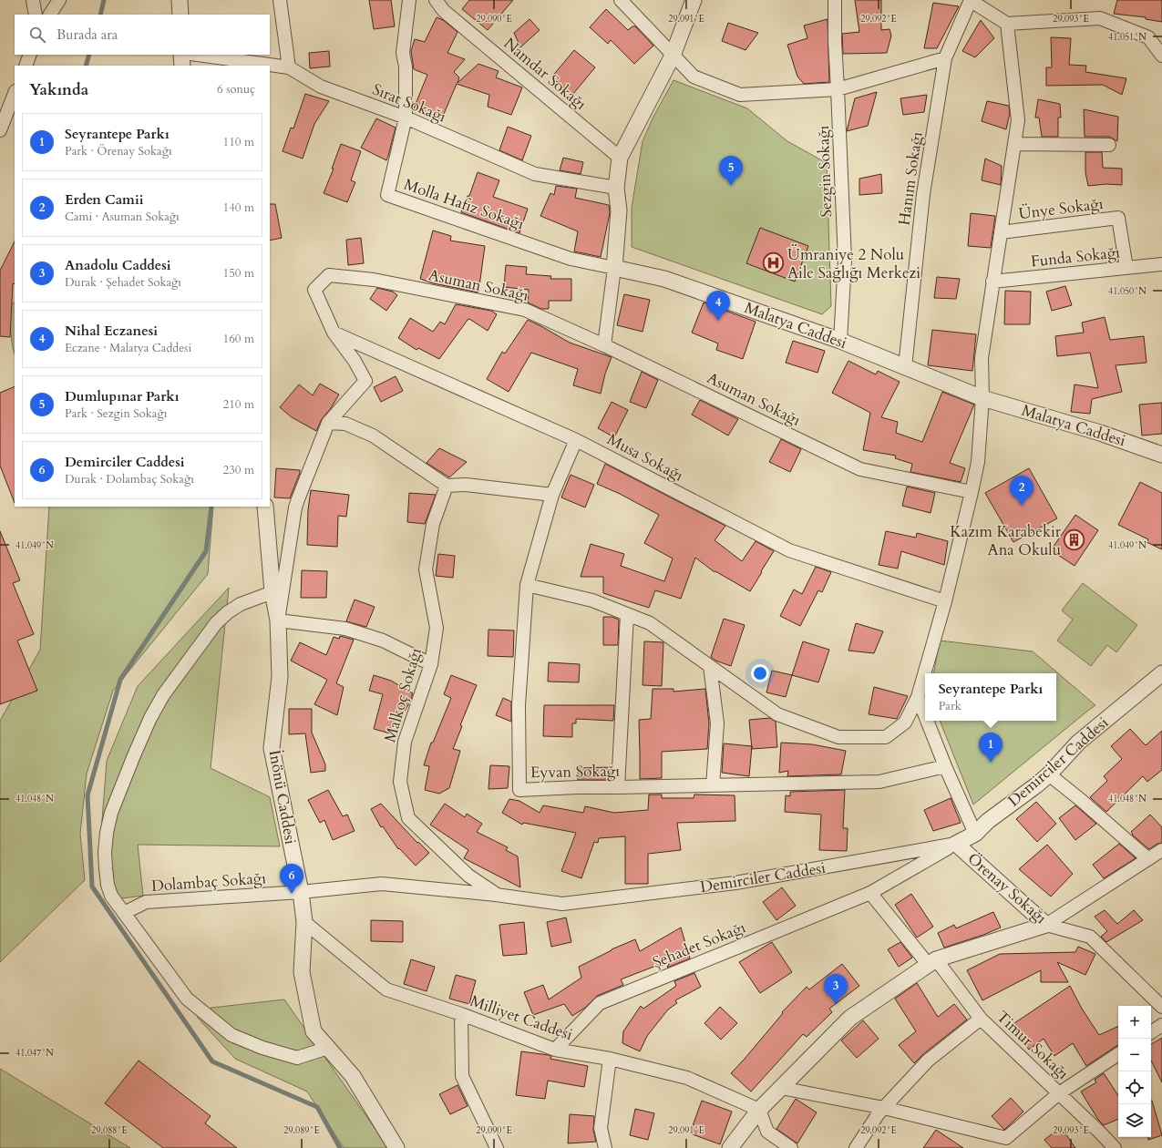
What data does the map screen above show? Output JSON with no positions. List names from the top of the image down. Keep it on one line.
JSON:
{"streets":{"street":["Namdar Sokağı","Sırat Sokağı","Sezgin Sokağı","Hanım Sokağı","Molla Hafız Sokağı","Ünye Sokağı","Funda Sokağı","Asuman Sokağı","Malatya Caddesi","Musa Sokağı","Malkoç Sokağı","Demirciler Caddesi","Eyvan Sokağı","İnönü Caddesi","Dolambaç Sokağı","Örenay Sokağı","Şehadet Sokağı","Milliyet Caddesi","Timur Sokağı"]},"crossings":[["Sırat Sokağı","Molla Hafız Sokağı"],["Sezgin Sokağı","Malatya Caddesi"],["Hanım Sokağı","Malatya Caddesi"],["Molla Hafız Sokağı","Malatya Caddesi"],["Ünye Sokağı","Funda Sokağı"],["Asuman Sokağı","Musa Sokağı"],["Asuman Sokağı","İnönü Caddesi"],["Musa Sokağı","Eyvan Sokağı"],["Malkoç Sokağı","Demirciler Caddesi"],["Demirciler Caddesi","İnönü Caddesi"],["Demirciler Caddesi","Dolambaç Sokağı"],["Demirciler Caddesi","Örenay Sokağı"],["Demirciler Caddesi","Şehadet Sokağı"],["Eyvan Sokağı","Örenay Sokağı"],["İnönü Caddesi","Dolambaç Sokağı"],["İnönü Caddesi","Milliyet Caddesi"],["Örenay Sokağı","Şehadet Sokağı"],["Şehadet Sokağı","Milliyet Caddesi"]],"places":{"hospital":["Ümraniye 2 Nolu Aile Sağlığı Merkezi"],"building":["Kazım Karabekir Ana Okulu"]},"page":{"search":"Burada ara","heading":["Yakında","6 sonuç"],"list":[{"mark":"1","name":"Seyrantepe Parkı","note":"Park · Örenay Sokağı","value":"110 m"},{"mark":"2","name":"Erden Camii","note":"Cami · Asuman Sokağı","value":"140 m"},{"mark":"3","name":"Anadolu Caddesi","note":"Durak · Şehadet Sokağı","value":"150 m"},{"mark":"4","name":"Nihal Eczanesi","note":"Eczane · Malatya Caddesi","value":"160 m"},{"mark":"5","name":"Dumlupınar Parkı","note":"Park · Sezgin Sokağı","value":"210 m"},{"mark":"6","name":"Demirciler Caddesi","note":"Durak · Dolambaç Sokağı","value":"230 m"}],"pins":["5","4","2","1","6","3"],"popup":["Seyrantepe Parkı","Park"],"map_buttons":["+","−"]},"coordinates":["29.090°E","29.091°E","29.092°E","29.093°E","41.051°N","41.050°N","41.049°N","41.048°N","41.047°N","29.088°E","29.089°E"]}
